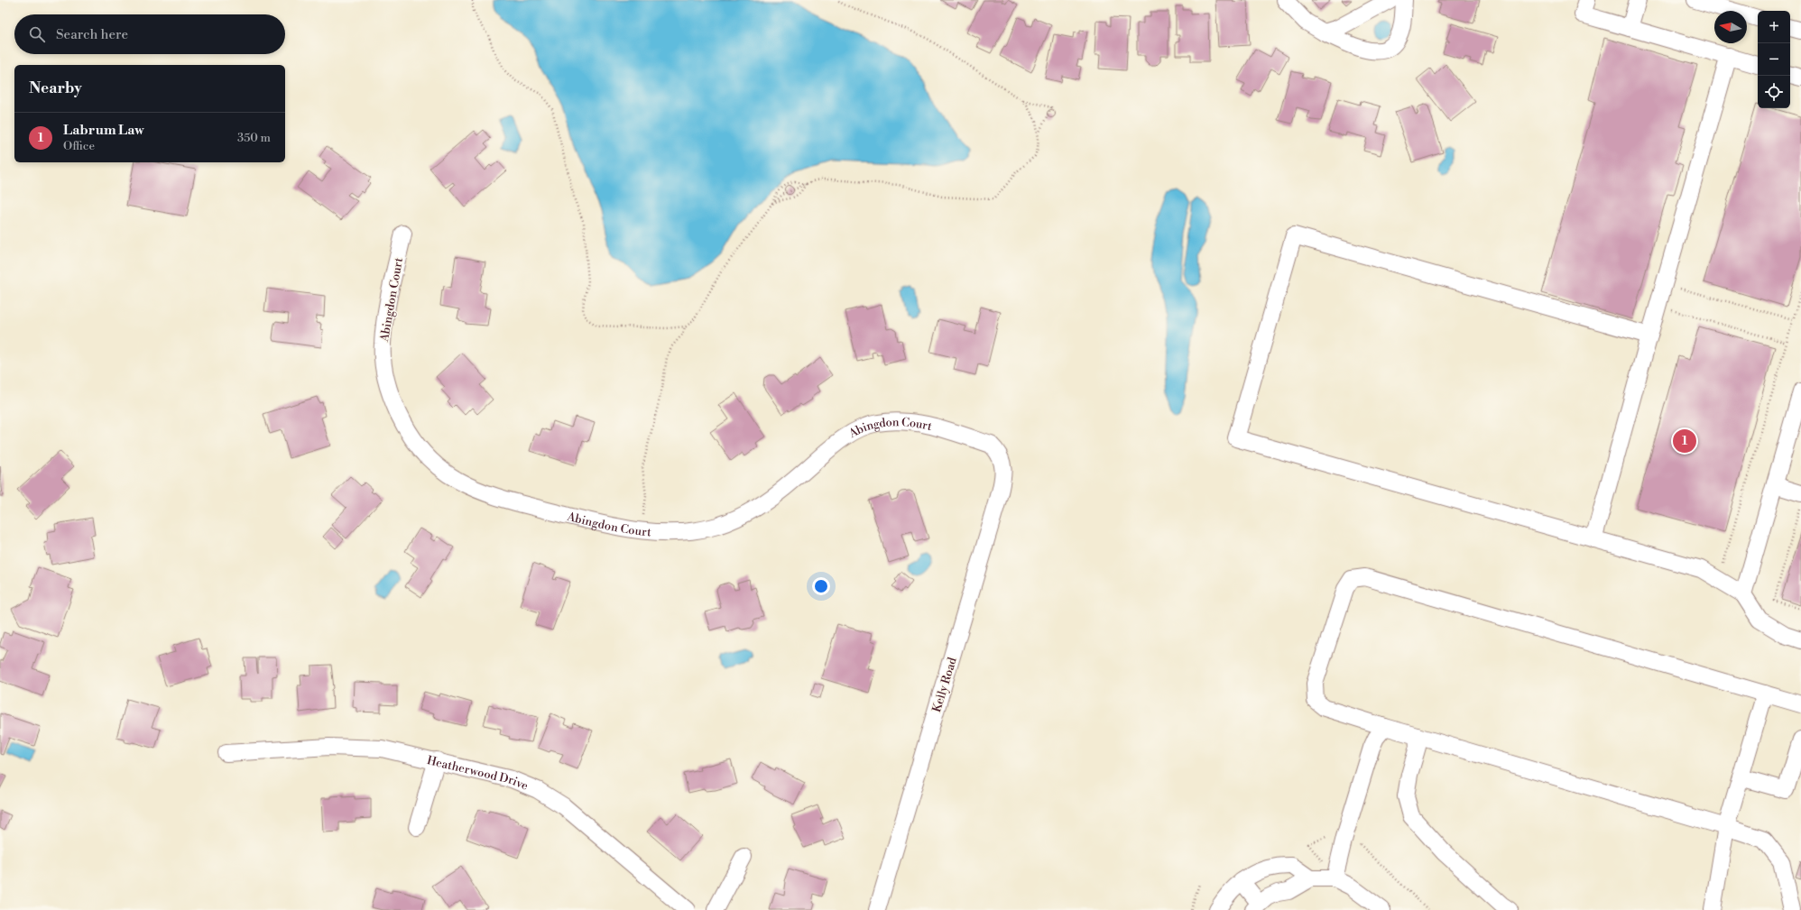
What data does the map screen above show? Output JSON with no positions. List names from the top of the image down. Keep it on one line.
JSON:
{"streets":{"street":["Abingdon Court","Kelly Road","Heatherwood Drive"]},"crossings":[["Abingdon Court","Kelly Road"]],"north":"left","page":{"map_buttons":["+","−"],"search":"Search here","heading":"Nearby","list":[{"mark":"1","name":"Labrum Law","note":"Office","value":"350 m"}],"pins":"1"}}
